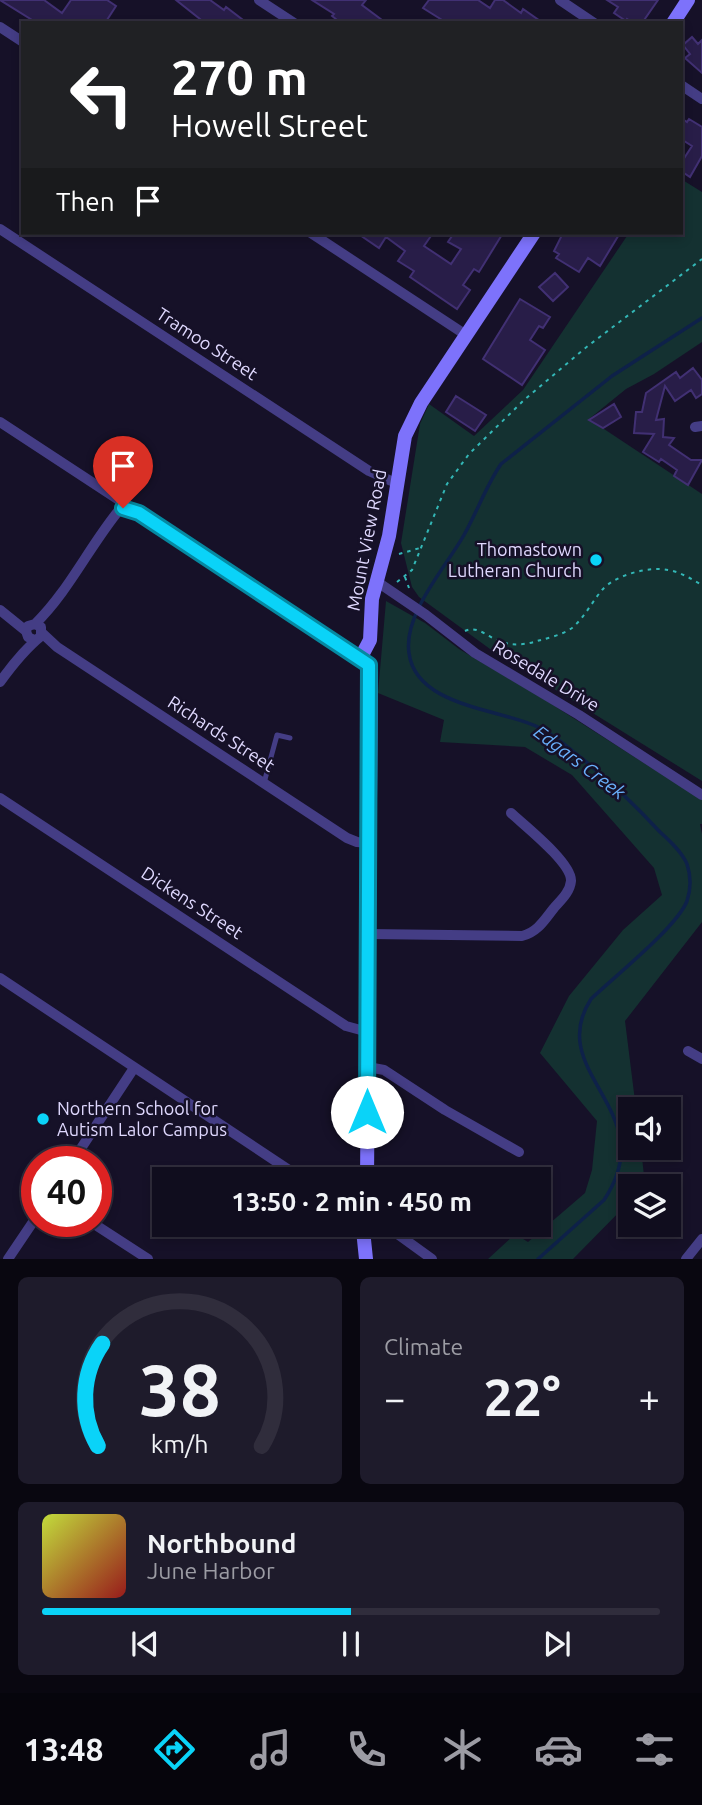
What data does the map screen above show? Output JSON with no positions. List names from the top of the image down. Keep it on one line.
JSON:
{"streets":{"street":["Tramoo Street","Mount View Road","Rosedale Drive","Richards Street","Dickens Street"]},"crossings":[["Tramoo Street","Mount View Road"],["Mount View Road","Rosedale Drive"]],"water":["Edgars Creek"],"places":["Thomastown Lutheran Church","Northern School for Autism Lalor Campus"],"page":{"turn":["270 m","Howell Street"],"then":"Then","limit":"40","trip":"13:50 · 2 min · 450 m","tile":"Climate","heat":["−","22°","+"],"song":["Northbound","June Harbor"],"tabs":"13:48","gauge":["38","km/h"]}}
